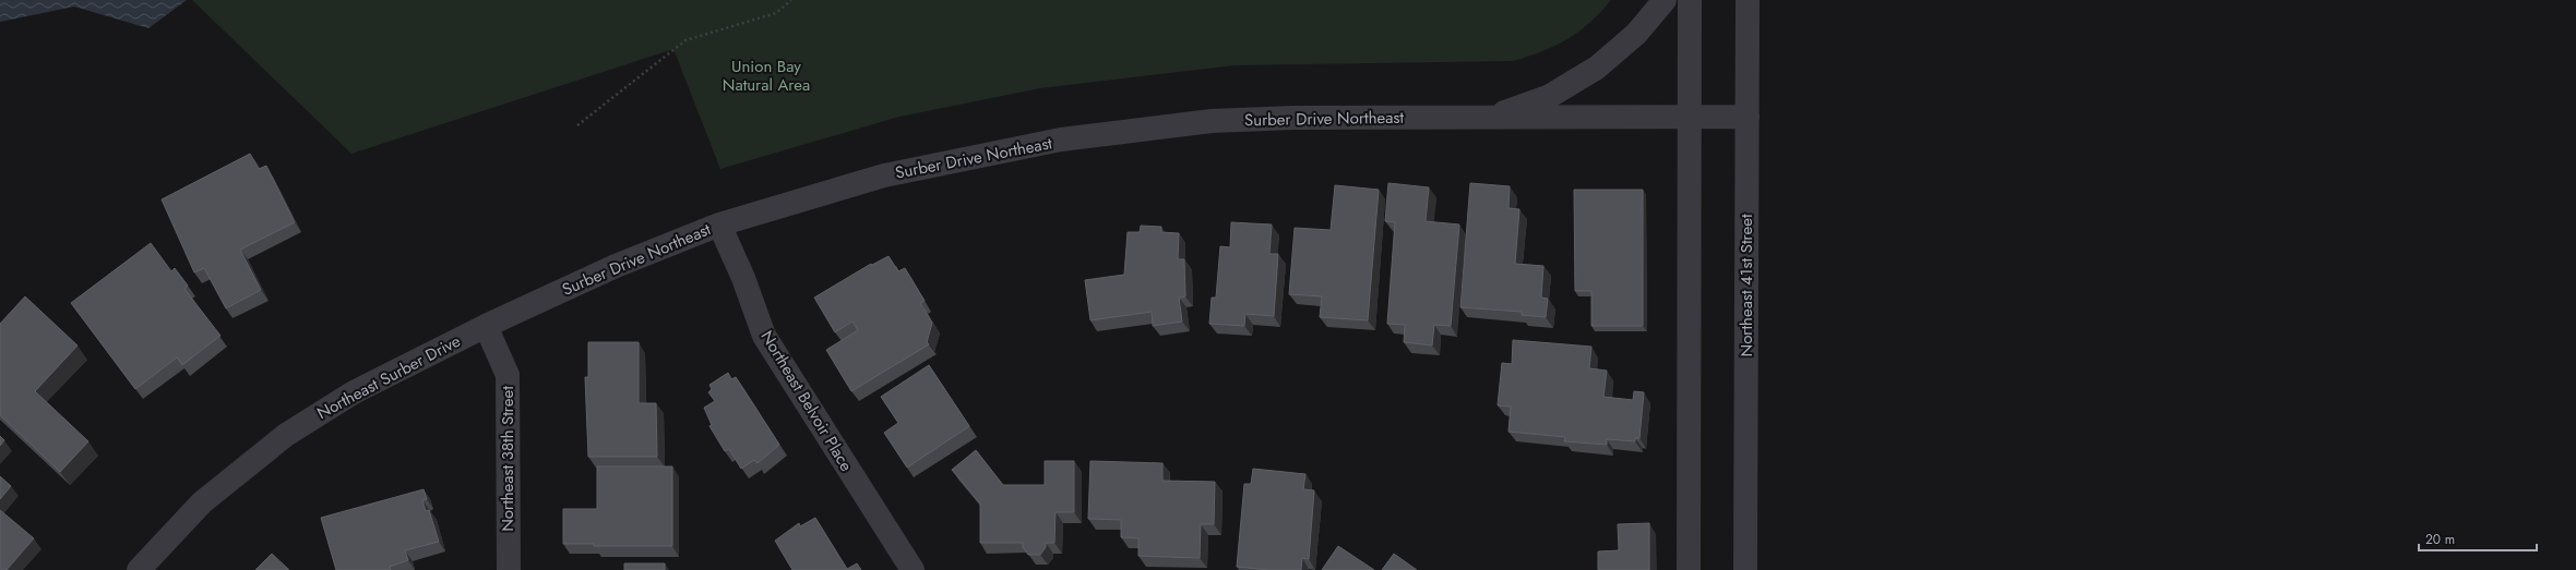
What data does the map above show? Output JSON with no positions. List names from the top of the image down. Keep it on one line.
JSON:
{"streets":{"street":["Surber Drive Northeast","Northeast 41st Street","Northeast Surber Drive","Northeast Belvoir Place","Northeast 38th Street"]},"crossings":[["Surber Drive Northeast","Northeast 41st Street"],["Surber Drive Northeast","Northeast Surber Drive"],["Surber Drive Northeast","Northeast Belvoir Place"],["Surber Drive Northeast","Northeast 38th Street"],["Northeast Surber Drive","Northeast 38th Street"]],"parks":["Union Bay Natural Area"],"scale_bar":"20 m"}
